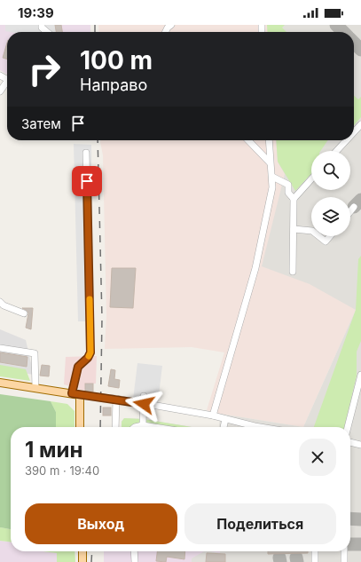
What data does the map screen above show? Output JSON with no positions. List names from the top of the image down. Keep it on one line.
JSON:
{"page":{"status":"19:39","turn":["100 m","Направо"],"then":"Затем","heading":["1 мин","390 m · 19:40"],"buttons":["Выход","Поделиться"]}}
